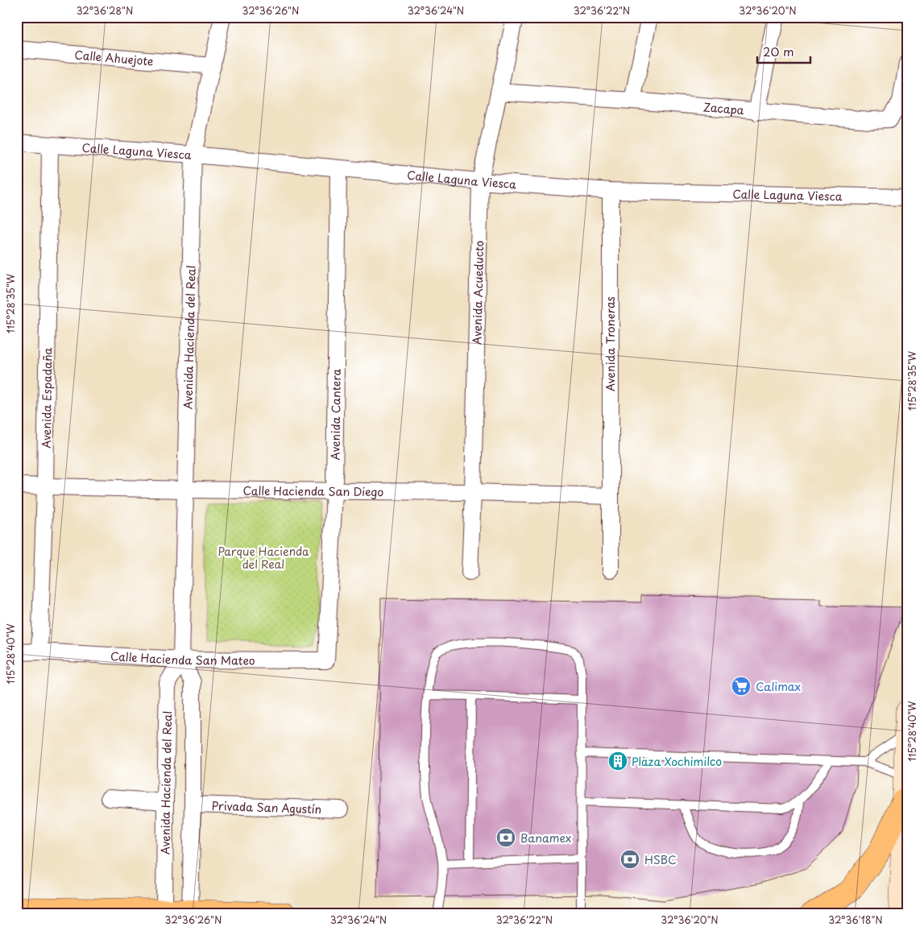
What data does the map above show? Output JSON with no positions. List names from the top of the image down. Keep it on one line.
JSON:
{"streets":{"street":["Calle Ahuejote","Zacapa","Calle Laguna Viesca","Avenida Acueducto","Avenida Hacienda del Real","Avenida Troneras","Avenida Espadaña","Avenida Cantera","Calle Hacienda San Diego","Calle Hacienda San Mateo","Privada San Agustín"]},"crossings":[["Calle Ahuejote","Avenida Hacienda del Real"],["Zacapa","Avenida Acueducto"],["Calle Laguna Viesca","Avenida Acueducto"],["Calle Laguna Viesca","Avenida Hacienda del Real"],["Calle Laguna Viesca","Avenida Troneras"],["Calle Laguna Viesca","Avenida Espadaña"],["Calle Laguna Viesca","Avenida Cantera"],["Avenida Acueducto","Calle Hacienda San Diego"],["Avenida Hacienda del Real","Calle Hacienda San Diego"],["Avenida Hacienda del Real","Calle Hacienda San Mateo"],["Avenida Hacienda del Real","Privada San Agustín"],["Avenida Troneras","Calle Hacienda San Diego"],["Avenida Espadaña","Calle Hacienda San Diego"],["Avenida Espadaña","Calle Hacienda San Mateo"],["Avenida Cantera","Calle Hacienda San Diego"],["Avenida Cantera","Calle Hacienda San Mateo"]],"parks":["Parque Hacienda del Real"],"places":{"supermarket":["Calimax"],"building":["Plaza Xochimilco"],"bank":["Banamex","HSBC"]},"scale_bar":"20 m","coordinates":["32°36'28\"N","32°36'26\"N","32°36'24\"N","32°36'22\"N","32°36'20\"N","115°28'35\"W","115°28'40\"W","32°36'18\"N"]}
